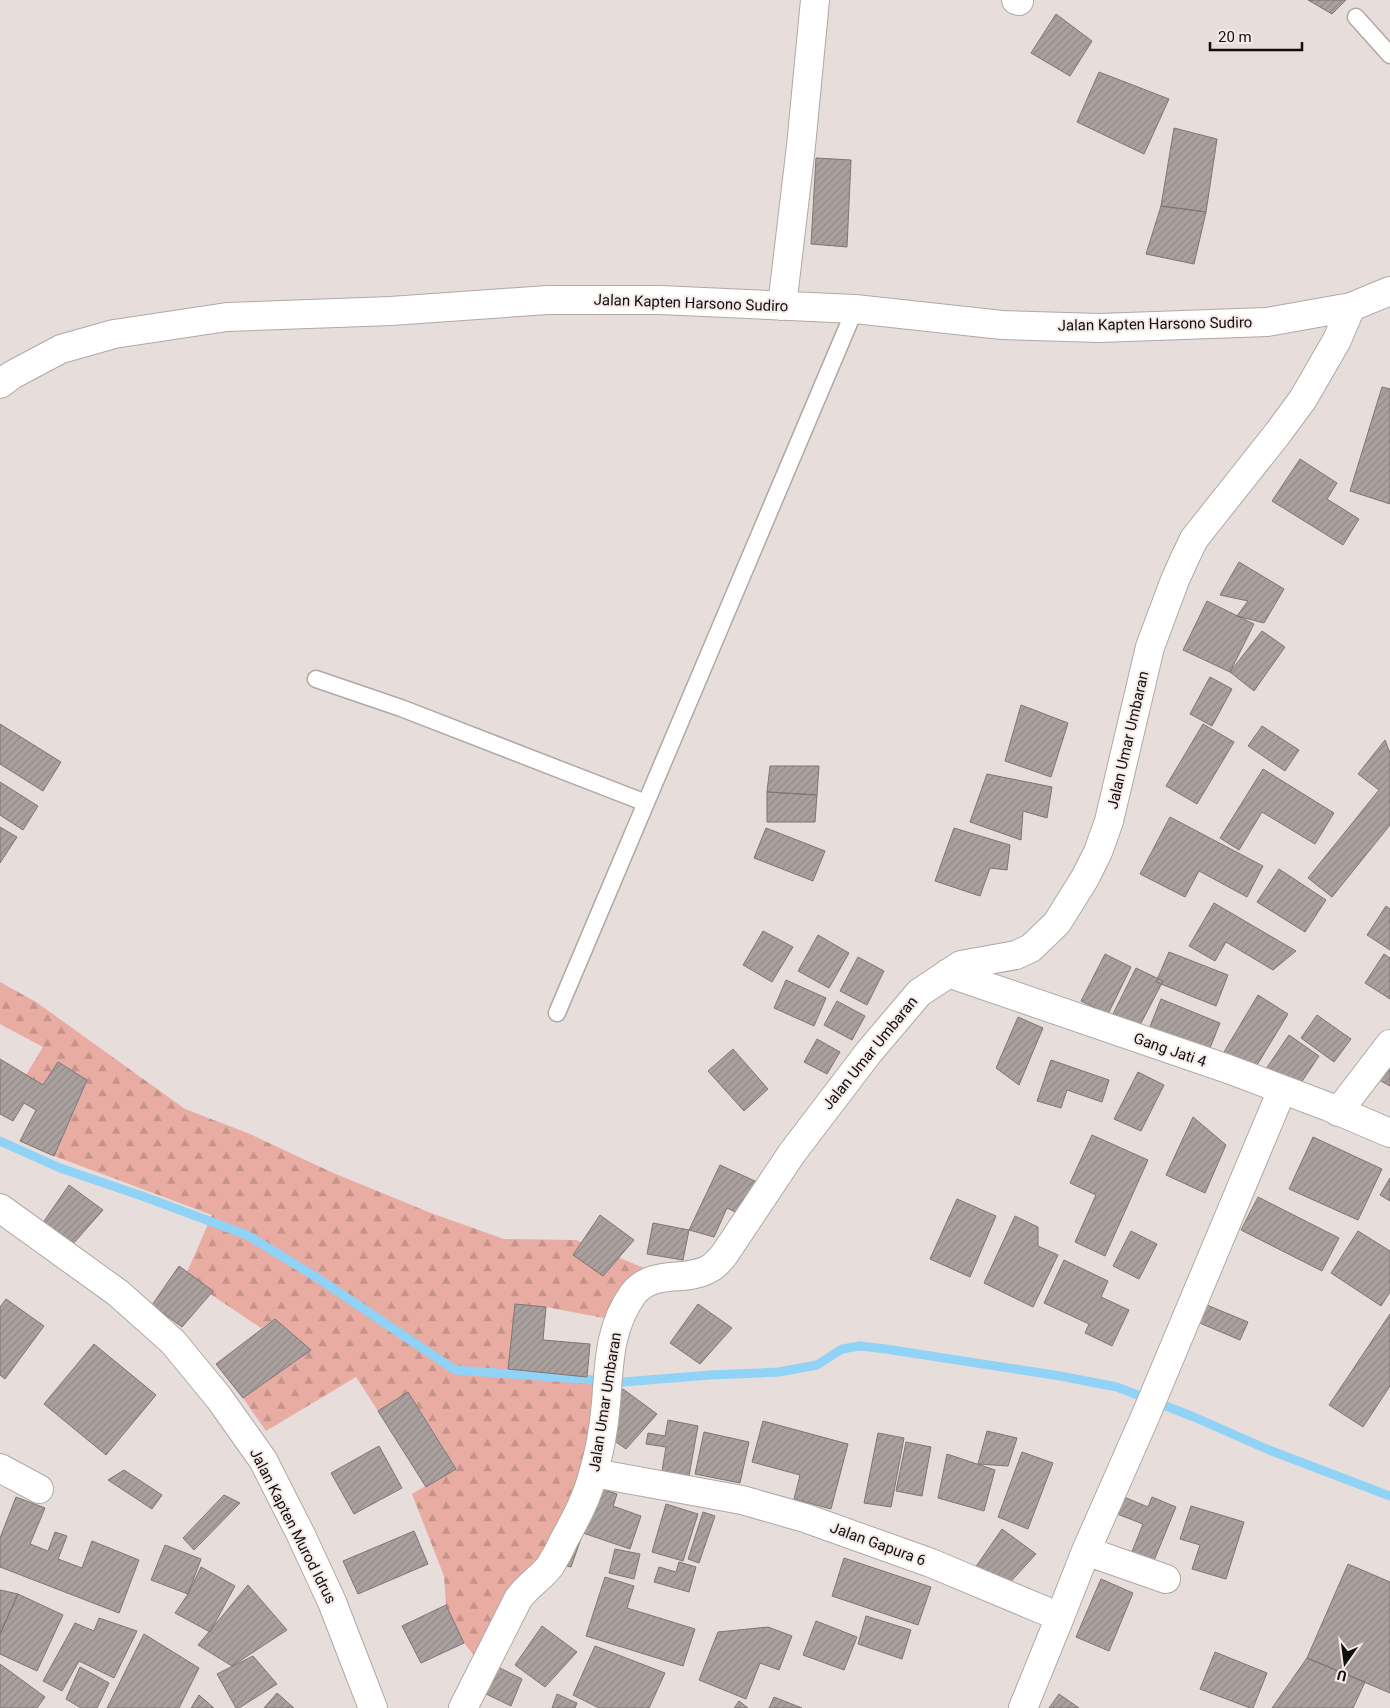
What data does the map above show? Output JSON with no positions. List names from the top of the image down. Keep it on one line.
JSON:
{"streets":{"street":["Jalan Kapten Harsono Sudiro","Jalan Umar Umbaran","Gang Jati 4","Jalan Kapten Murod Idrus","Jalan Gapura 6"]},"crossings":[["Jalan Kapten Harsono Sudiro","Jalan Umar Umbaran"],["Jalan Umar Umbaran","Gang Jati 4"],["Jalan Umar Umbaran","Jalan Gapura 6"]],"scale_bar":"20 m","north":"bottom"}
